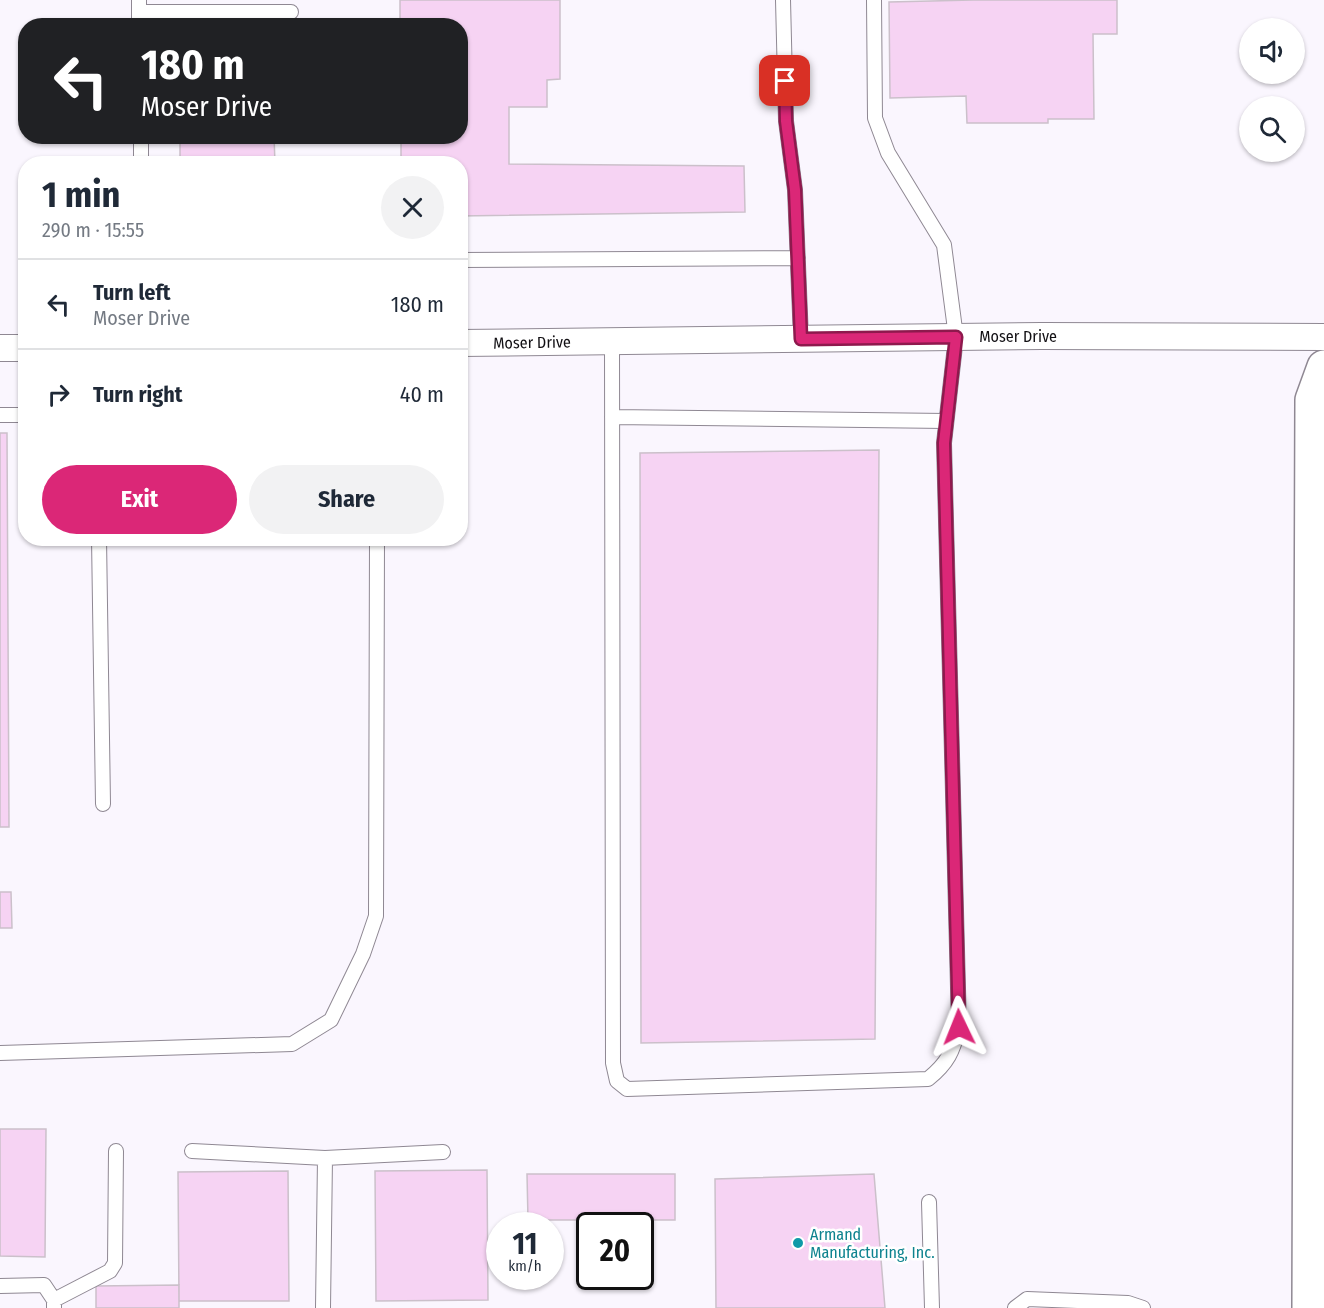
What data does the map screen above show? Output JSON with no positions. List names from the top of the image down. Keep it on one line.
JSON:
{"streets":{"street":["Moser Drive"]},"places":["Armand Manufacturing, Inc."],"page":{"turn":["180 m","Moser Drive"],"heading":["1 min","290 m · 15:55"],"list":[{"name":"Turn left","note":"Moser Drive","value":"180 m"},{"name":"Turn right","value":"40 m"}],"buttons":["Exit","Share"],"speed":"11 km/h","limit":"20"}}
